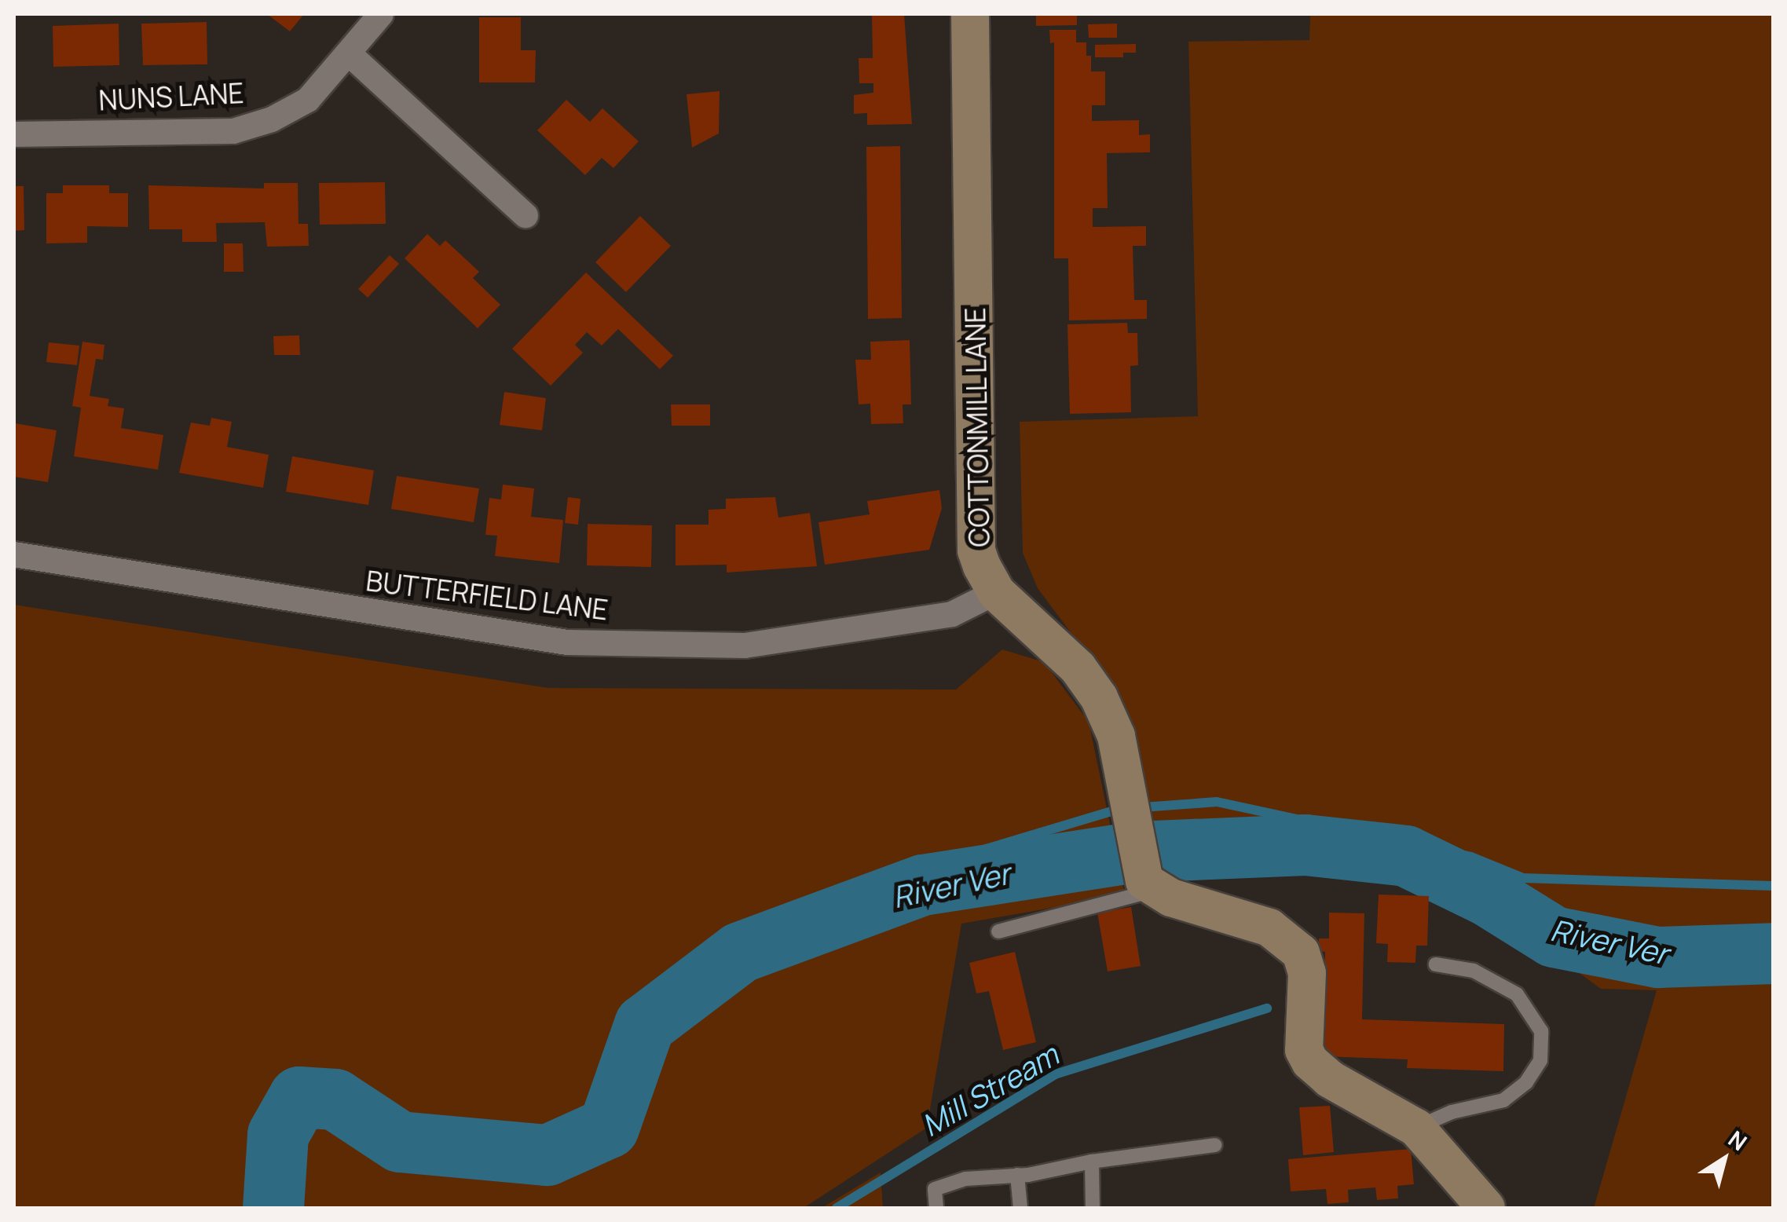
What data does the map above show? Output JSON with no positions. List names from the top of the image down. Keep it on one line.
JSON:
{"streets":{"street":["NUNS LANE","COTTONMILL LANE","BUTTERFIELD LANE"]},"crossings":[["COTTONMILL LANE","BUTTERFIELD LANE"]],"water":["River Ver","Mill Stream"],"north":"top right"}
